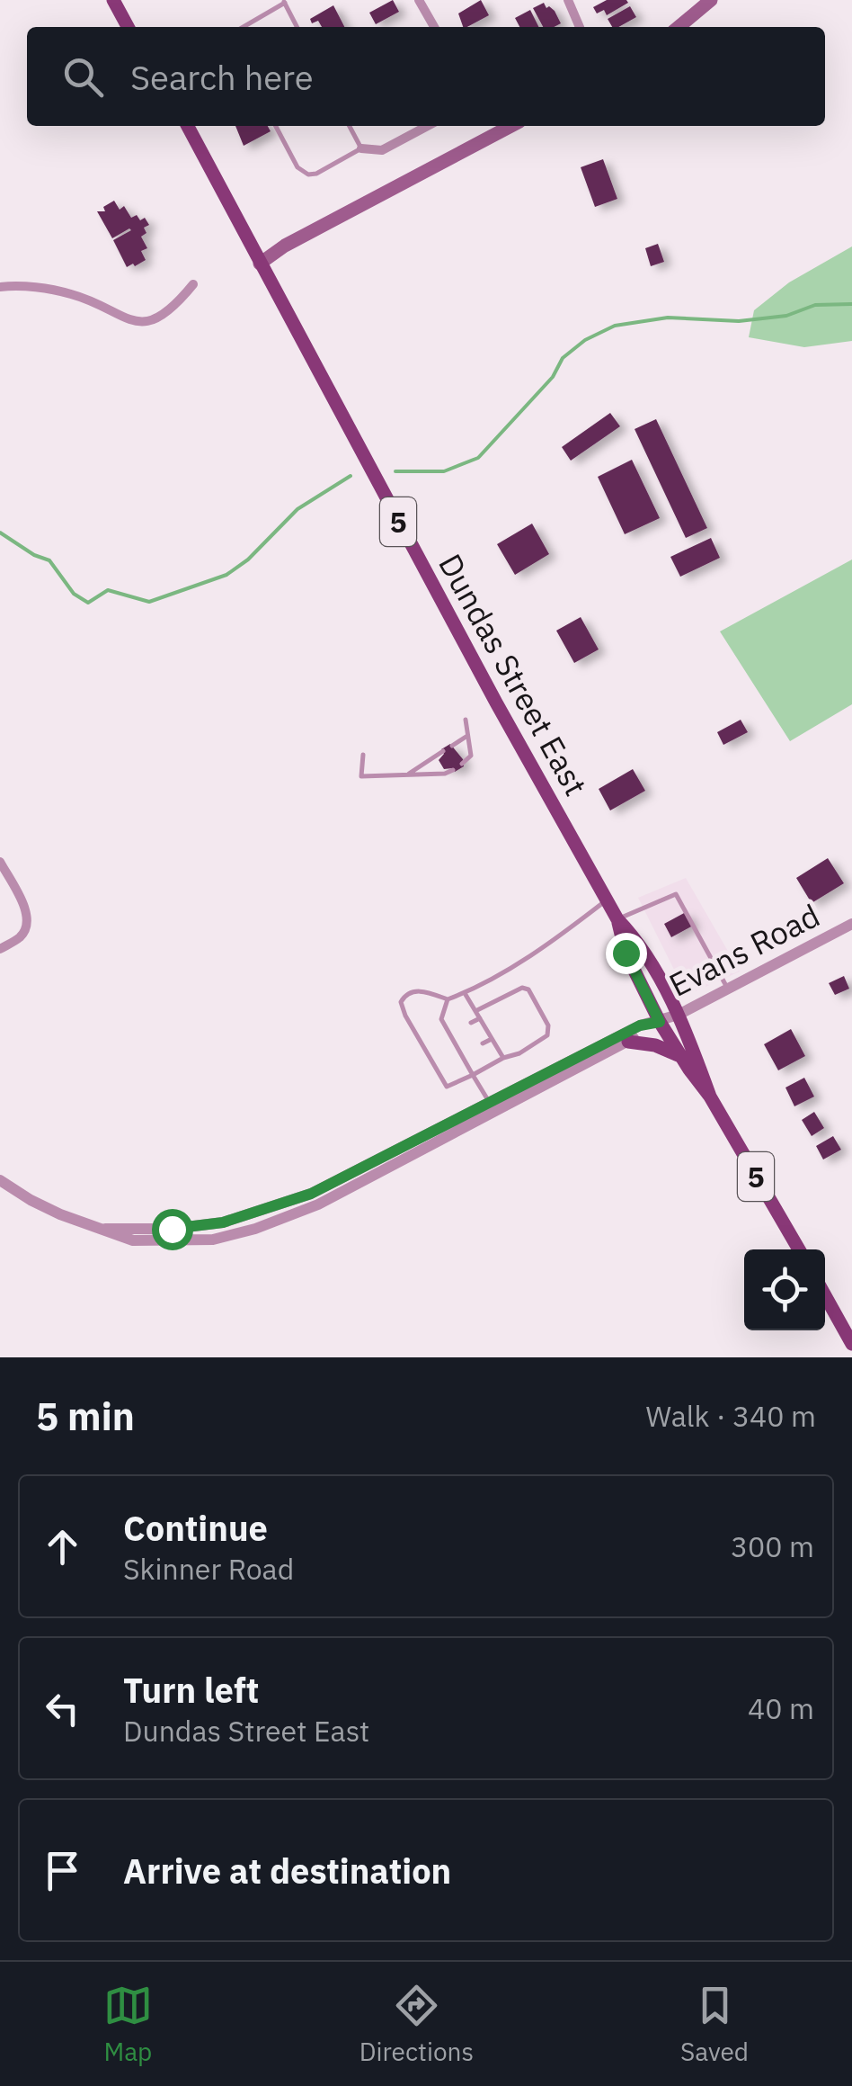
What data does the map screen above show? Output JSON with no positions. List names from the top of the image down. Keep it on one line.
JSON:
{"streets":{"main road":["5","Dundas Street East"],"street":["Evans Road"]},"crossings":[["Dundas Street East","Evans Road"]],"page":{"search":"Search here","heading":["5 min","Walk · 340 m"],"list":[["Continue","Skinner Road","300 m"],["Turn left","Dundas Street East","40 m"],"Arrive at destination"],"nav":["Map","Directions","Saved"]}}
